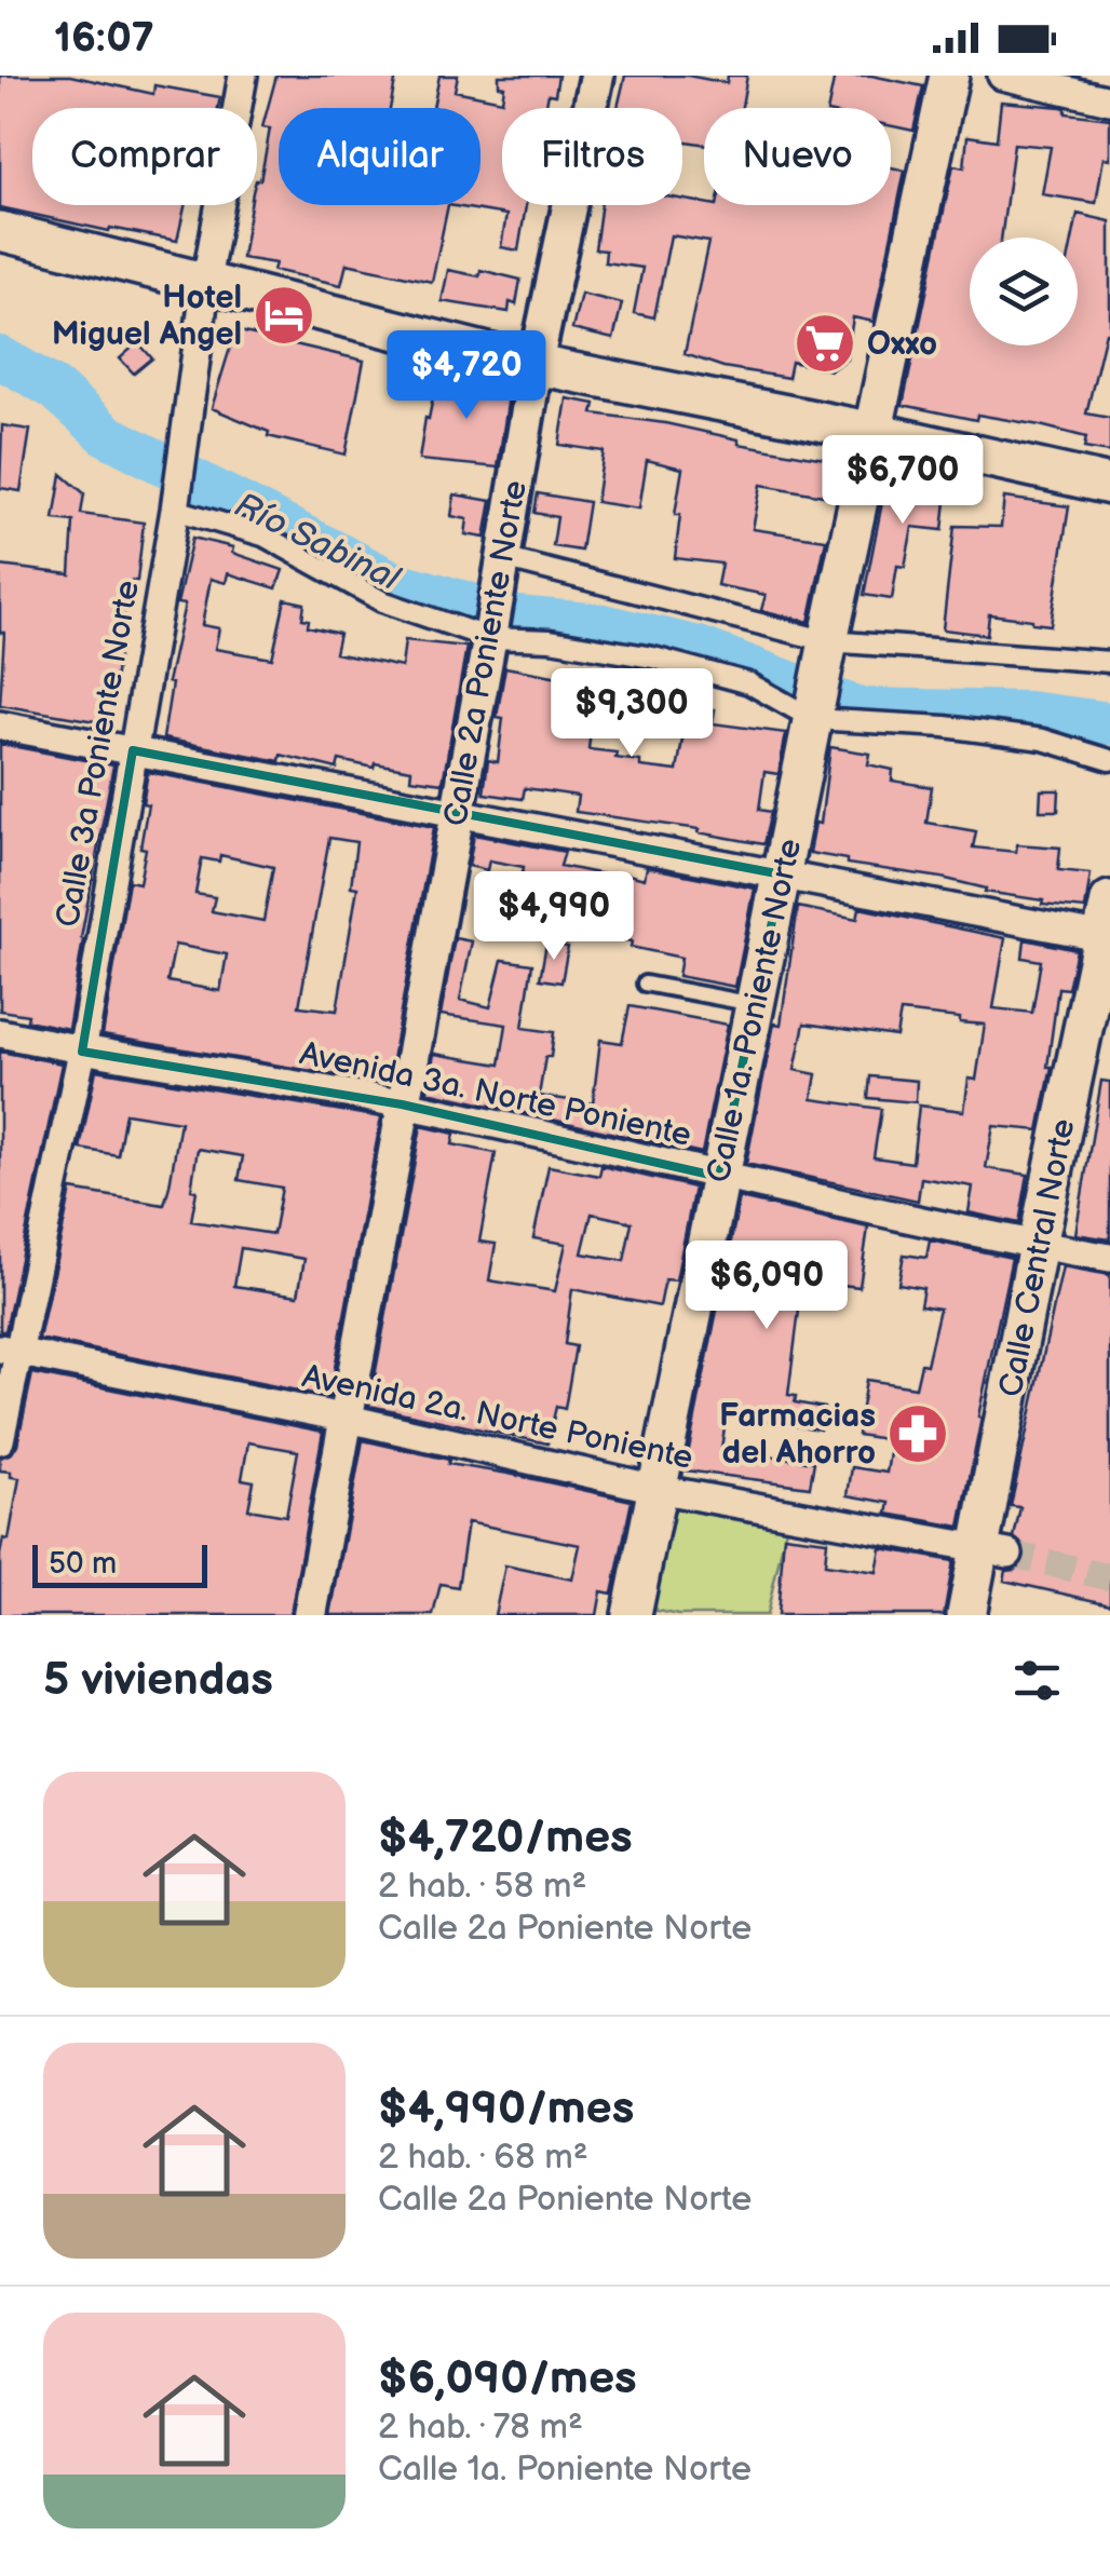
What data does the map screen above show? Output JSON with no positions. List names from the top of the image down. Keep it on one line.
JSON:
{"streets":{"main road":["Calle 1a. Poniente Norte","Calle Central Norte"],"street":["Calle 2a Poniente Norte","Calle 3a Poniente Norte","Avenida 3a. Norte Poniente","Avenida 2a. Norte Poniente"]},"crossings":[["Calle 2a Poniente Norte","Avenida 3a. Norte Poniente"],["Calle 2a Poniente Norte","Avenida 2a. Norte Poniente"],["Calle 3a Poniente Norte","Avenida 3a. Norte Poniente"],["Calle 3a Poniente Norte","Avenida 2a. Norte Poniente"],["Calle 1a. Poniente Norte","Avenida 3a. Norte Poniente"],["Calle 1a. Poniente Norte","Avenida 2a. Norte Poniente"],["Avenida 3a. Norte Poniente","Calle Central Norte"],["Calle Central Norte","Avenida 2a. Norte Poniente"]],"water":["Río Sabinal"],"places":{"hotel":["Hotel Miguel Angel"],"supermarket":["Oxxo"],"pharmacy":["Farmacias del Ahorro"]},"scale_bar":"50 m","page":{"status":"16:07","chip":["Comprar","Alquilar","Filtros","Nuevo"],"price":["$4,720","$6,700","$9,300","$4,990","$6,090"],"scale":"50 m","heading":"5 viviendas","list":[{"name":"$4,720/mes","note":"2 hab. · 58 m² · Calle 2a Poniente Norte"},{"name":"$4,990/mes","note":"2 hab. · 68 m² · Calle 2a Poniente Norte"},{"name":"$6,090/mes","note":"2 hab. · 78 m² · Calle 1a. Poniente Norte"}]}}
